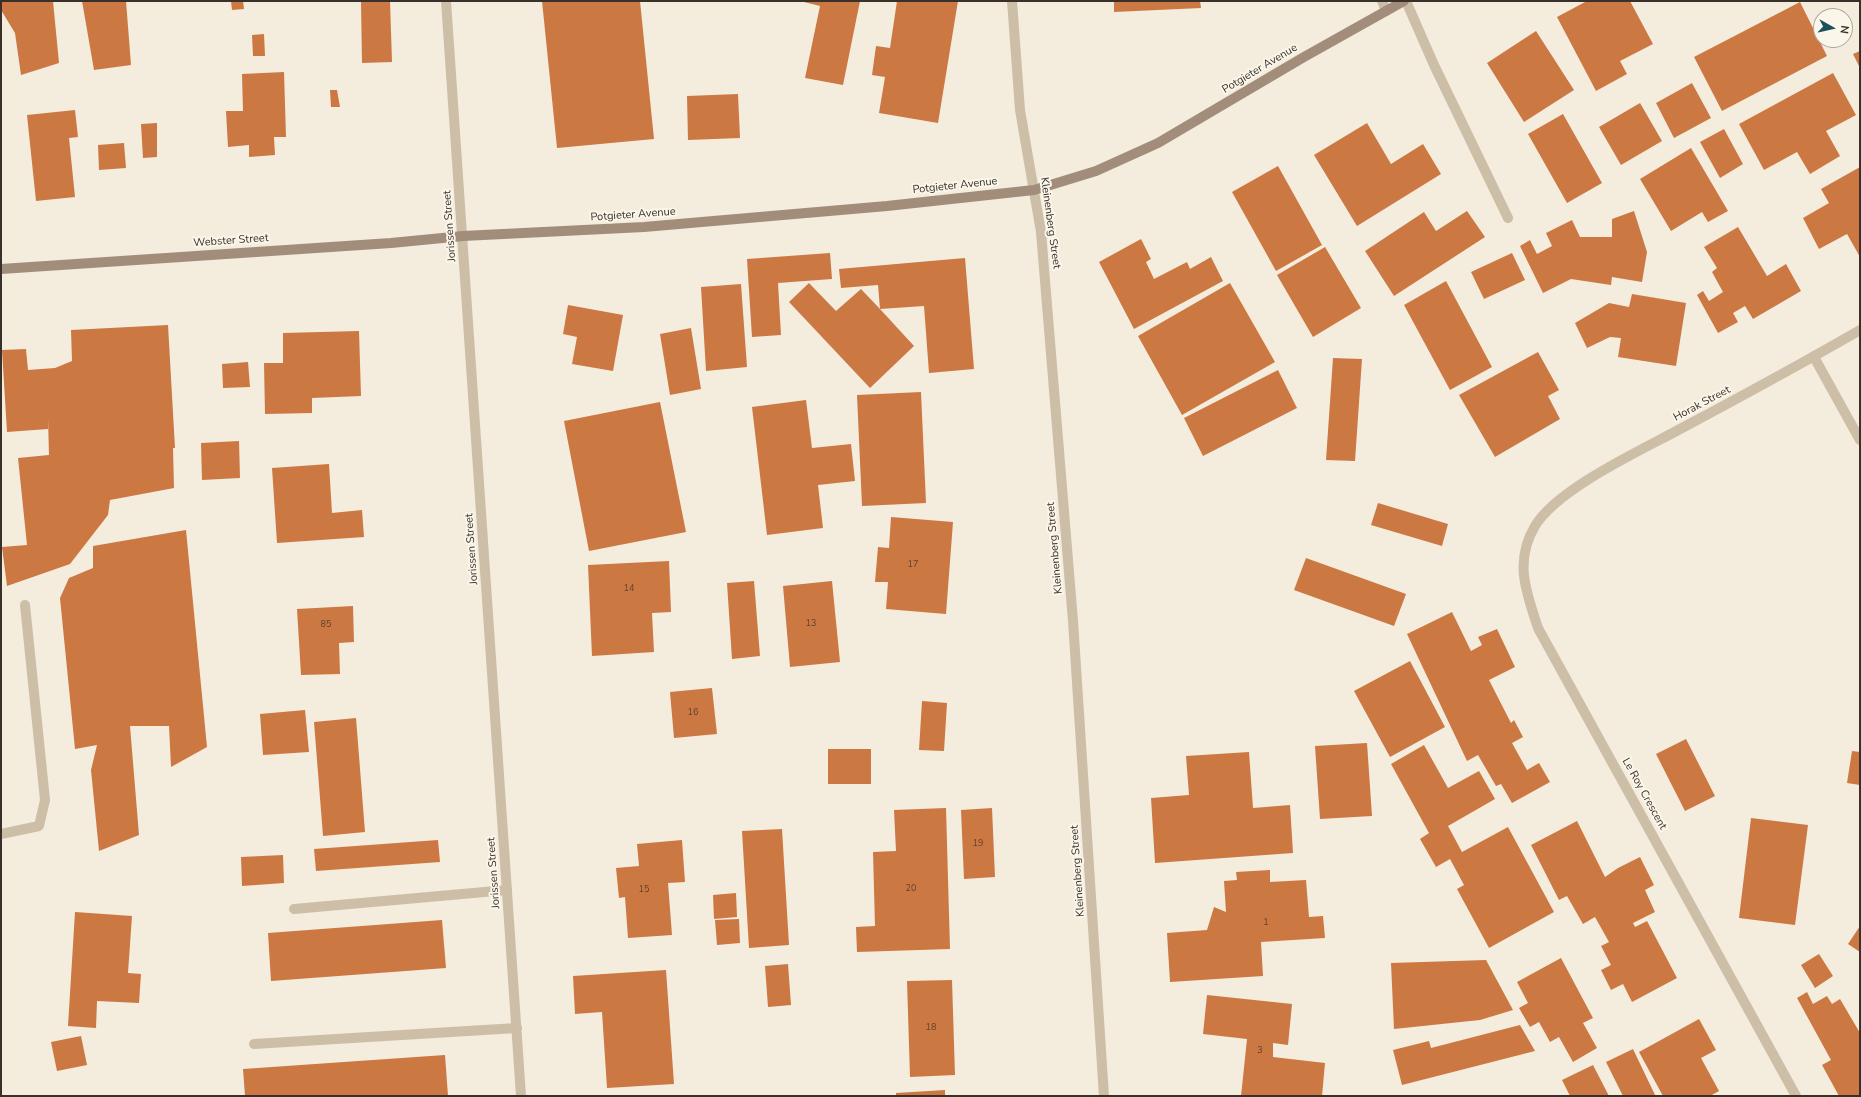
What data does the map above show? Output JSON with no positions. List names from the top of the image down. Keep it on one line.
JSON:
{"streets":{"street":["Potgieter Avenue","Kleinenberg Street","Jorissen Street","Webster Street","Horak Street","Le Roy Crescent"]},"crossings":[["Potgieter Avenue","Kleinenberg Street"],["Potgieter Avenue","Jorissen Street"],["Potgieter Avenue","Webster Street"],["Jorissen Street","Webster Street"],["Horak Street","Le Roy Crescent"]],"house_numbers":["17","14","13","85","16","19","20","15","1","18","3"],"north":"right"}
